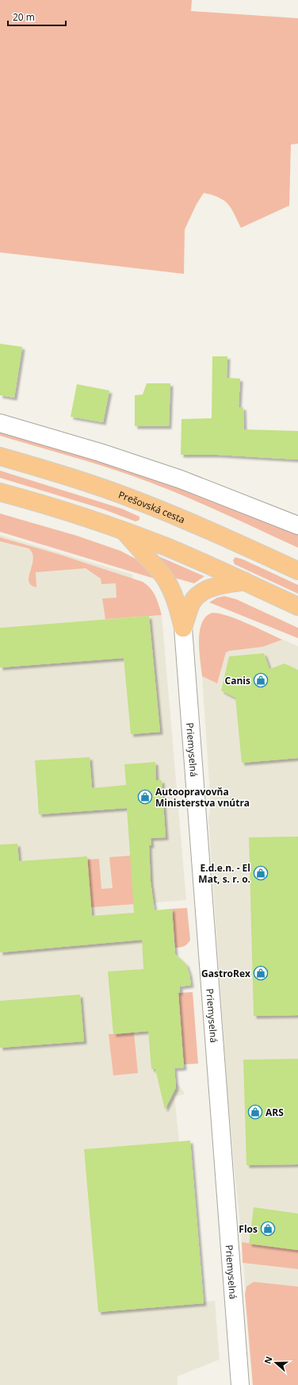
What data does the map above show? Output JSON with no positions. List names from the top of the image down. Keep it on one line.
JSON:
{"streets":{"highway":["Prešovská cesta"],"street":["Priemyselná"]},"places":{"shop":["Canis","Autoopravovňa Ministerstva vnútra","E.d.e.n. - El Mat, s. r. o.","GastroRex","ARS","Flos"]},"scale_bar":"20 m","north":"left"}
